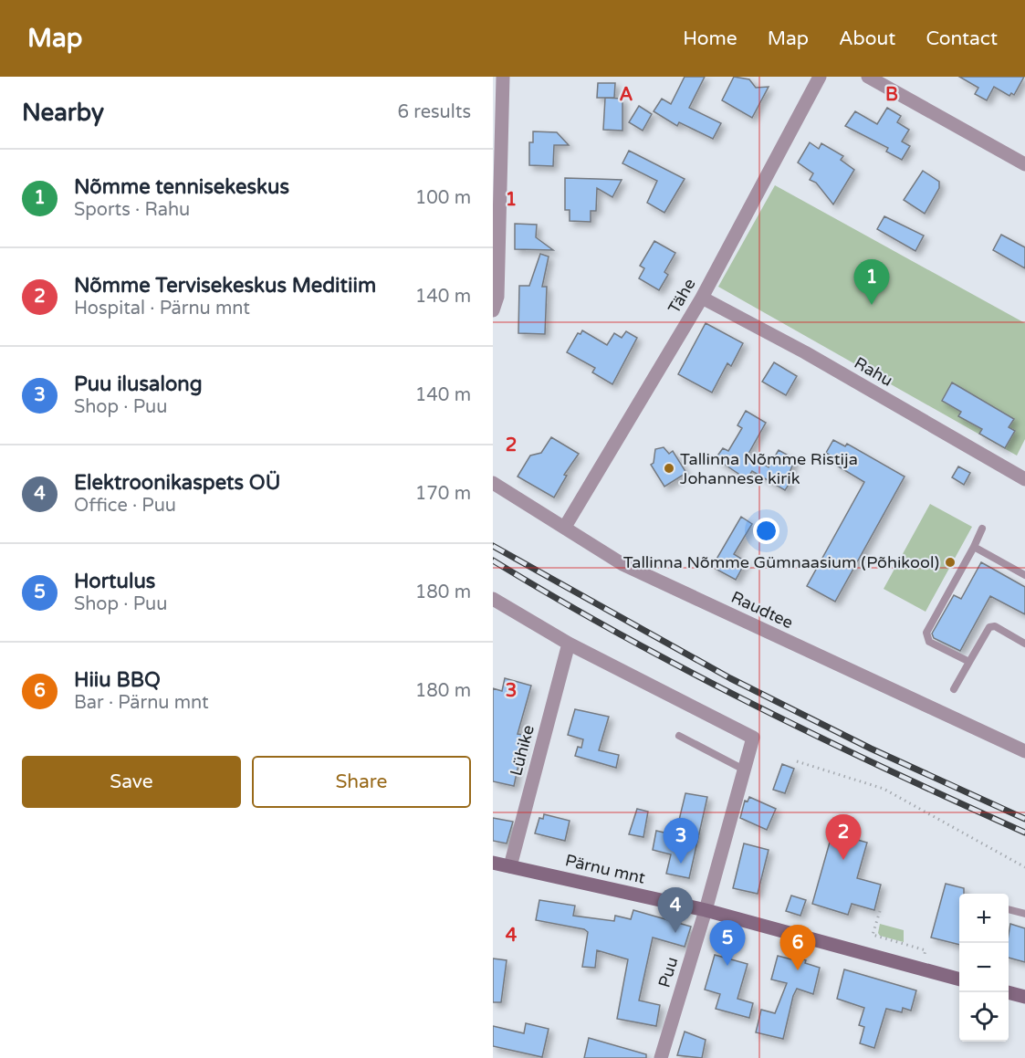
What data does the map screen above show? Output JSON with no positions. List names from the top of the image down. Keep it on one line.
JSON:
{"streets":{"main road":["Pärnu mnt"],"street":["Tähe","Rahu","Raudtee","Lühike","Puu"]},"crossings":[["Tähe","Rahu"],["Tähe","Raudtee"],["Lühike","Pärnu mnt"],["Lühike","Puu"],["Pärnu mnt","Puu"]],"places":["Tallinna Nõmme Ristija Johannese kirik","Tallinna Nõmme Gümnaasium (Põhikool)"],"page":{"header":"Map","nav":["Home","Map","About","Contact"],"heading":["Nearby","6 results"],"list":[{"mark":"1","name":"Nõmme tennisekeskus","note":"Sports · Rahu","value":"100 m"},{"mark":"2","name":"Nõmme Tervisekeskus Meditiim","note":"Hospital · Pärnu mnt","value":"140 m"},{"mark":"3","name":"Puu ilusalong","note":"Shop · Puu","value":"140 m"},{"mark":"4","name":"Elektroonikaspets OÜ","note":"Office · Puu","value":"170 m"},{"mark":"5","name":"Hortulus","note":"Shop · Puu","value":"180 m"},{"mark":"6","name":"Hiiu BBQ","note":"Bar · Pärnu mnt","value":"180 m"}],"pins":["1","2","3","4","5","6"],"buttons":["Save","Share"],"map_buttons":["+","−"]},"grid":{"columns":["A","B"],"rows":["1","2","3","4"]}}
